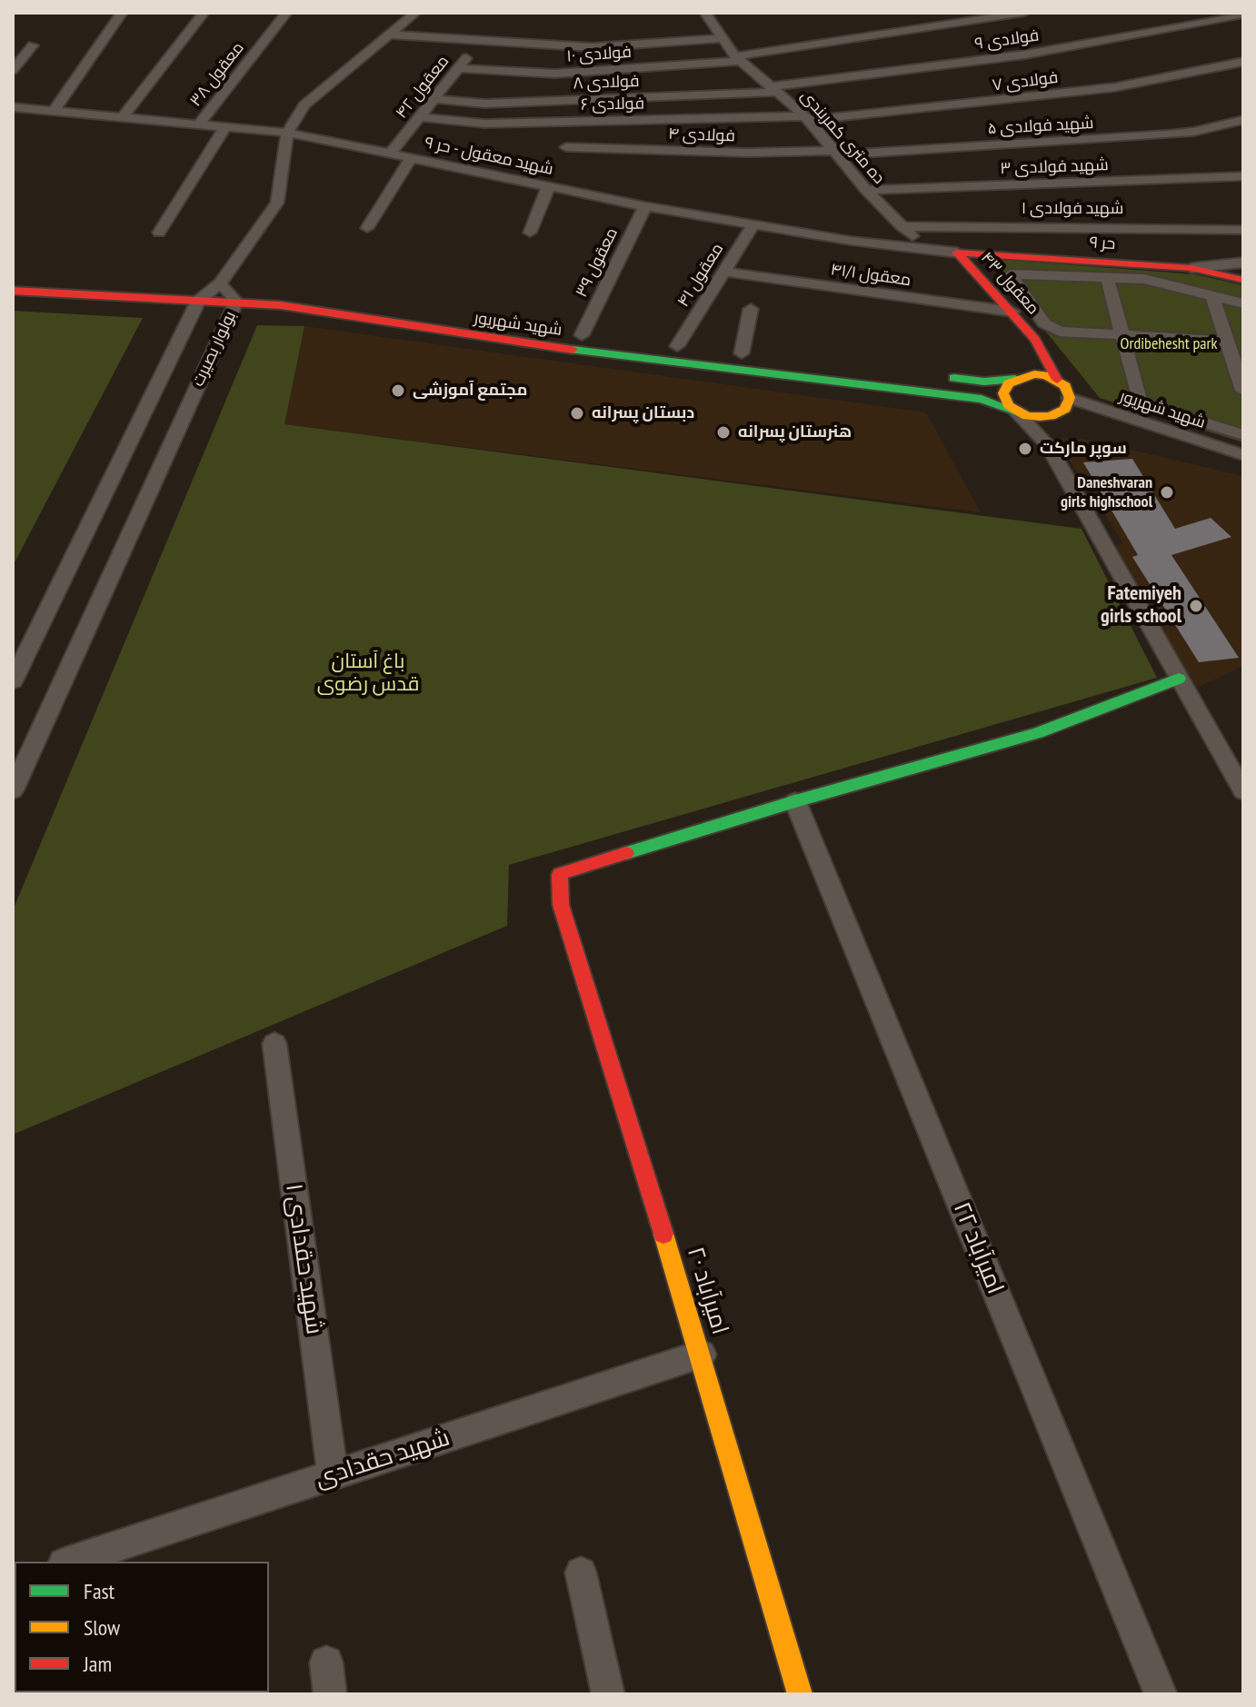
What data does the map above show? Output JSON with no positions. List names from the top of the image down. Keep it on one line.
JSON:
{"streets":{"street":["فولادی ۹","فولادی ۱۰","معقول ۳۸","فولادی ۷","فولادی ۸","معقول ۴۲","فولادی ۶","شهید فولادی ۵","فولادی ۴","ده متری کمربندی","شهید معقول - حر ۹","شهید فولادی ۳","شهید فولادی ۱","حر ۹","معقول ۳۹","معقول ۴۱","معقول ۴۱/۱","معقول ۴۳","شهید شهریور","بولوار بصیرت","امیرآباد ۲۲","شهید حقدادی ۱","امیرآباد ۲۰","شهید حقدادی"]},"crossings":[["فولادی ۹","فولادی ۸"],["فولادی ۹","ده متری کمربندی"],["فولادی ۱۰","معقول ۴۲"],["فولادی ۱۰","ده متری کمربندی"],["معقول ۳۸","شهید معقول - حر ۹"],["فولادی ۷","فولادی ۶"],["فولادی ۷","ده متری کمربندی"],["فولادی ۸","معقول ۴۲"],["فولادی ۸","ده متری کمربندی"],["معقول ۴۲","فولادی ۶"],["معقول ۴۲","شهید معقول - حر ۹"],["فولادی ۶","ده متری کمربندی"],["شهید فولادی ۵","فولادی ۴"],["شهید فولادی ۵","ده متری کمربندی"],["فولادی ۴","ده متری کمربندی"],["ده متری کمربندی","شهید معقول - حر ۹"],["ده متری کمربندی","شهید فولادی ۳"],["ده متری کمربندی","شهید فولادی ۱"],["شهید معقول - حر ۹","حر ۹"],["شهید معقول - حر ۹","معقول ۳۹"],["شهید معقول - حر ۹","معقول ۴۱"],["شهید معقول - حر ۹","معقول ۴۳"],["حر ۹","معقول ۴۳"],["معقول ۳۹","شهید شهریور"],["معقول ۴۱","معقول ۴۱/۱"],["معقول ۴۱","شهید شهریور"],["معقول ۴۱/۱","معقول ۴۳"],["معقول ۴۳","شهید شهریور"],["شهید شهریور","بولوار بصیرت"],["امیرآباد ۲۲","امیرآباد ۲۰"],["شهید حقدادی ۱","شهید حقدادی"],["امیرآباد ۲۰","شهید حقدادی"]],"parks":["Ordibehesht park","باغ آستان قدس رضوی"],"places":["مجتمع آموزشی","دبستان پسرانه","هنرستان پسرانه","سوپر مارکت","Daneshvaran girls highschool","Fatemiyeh girls school"],"legend":["Fast","Slow","Jam"]}
